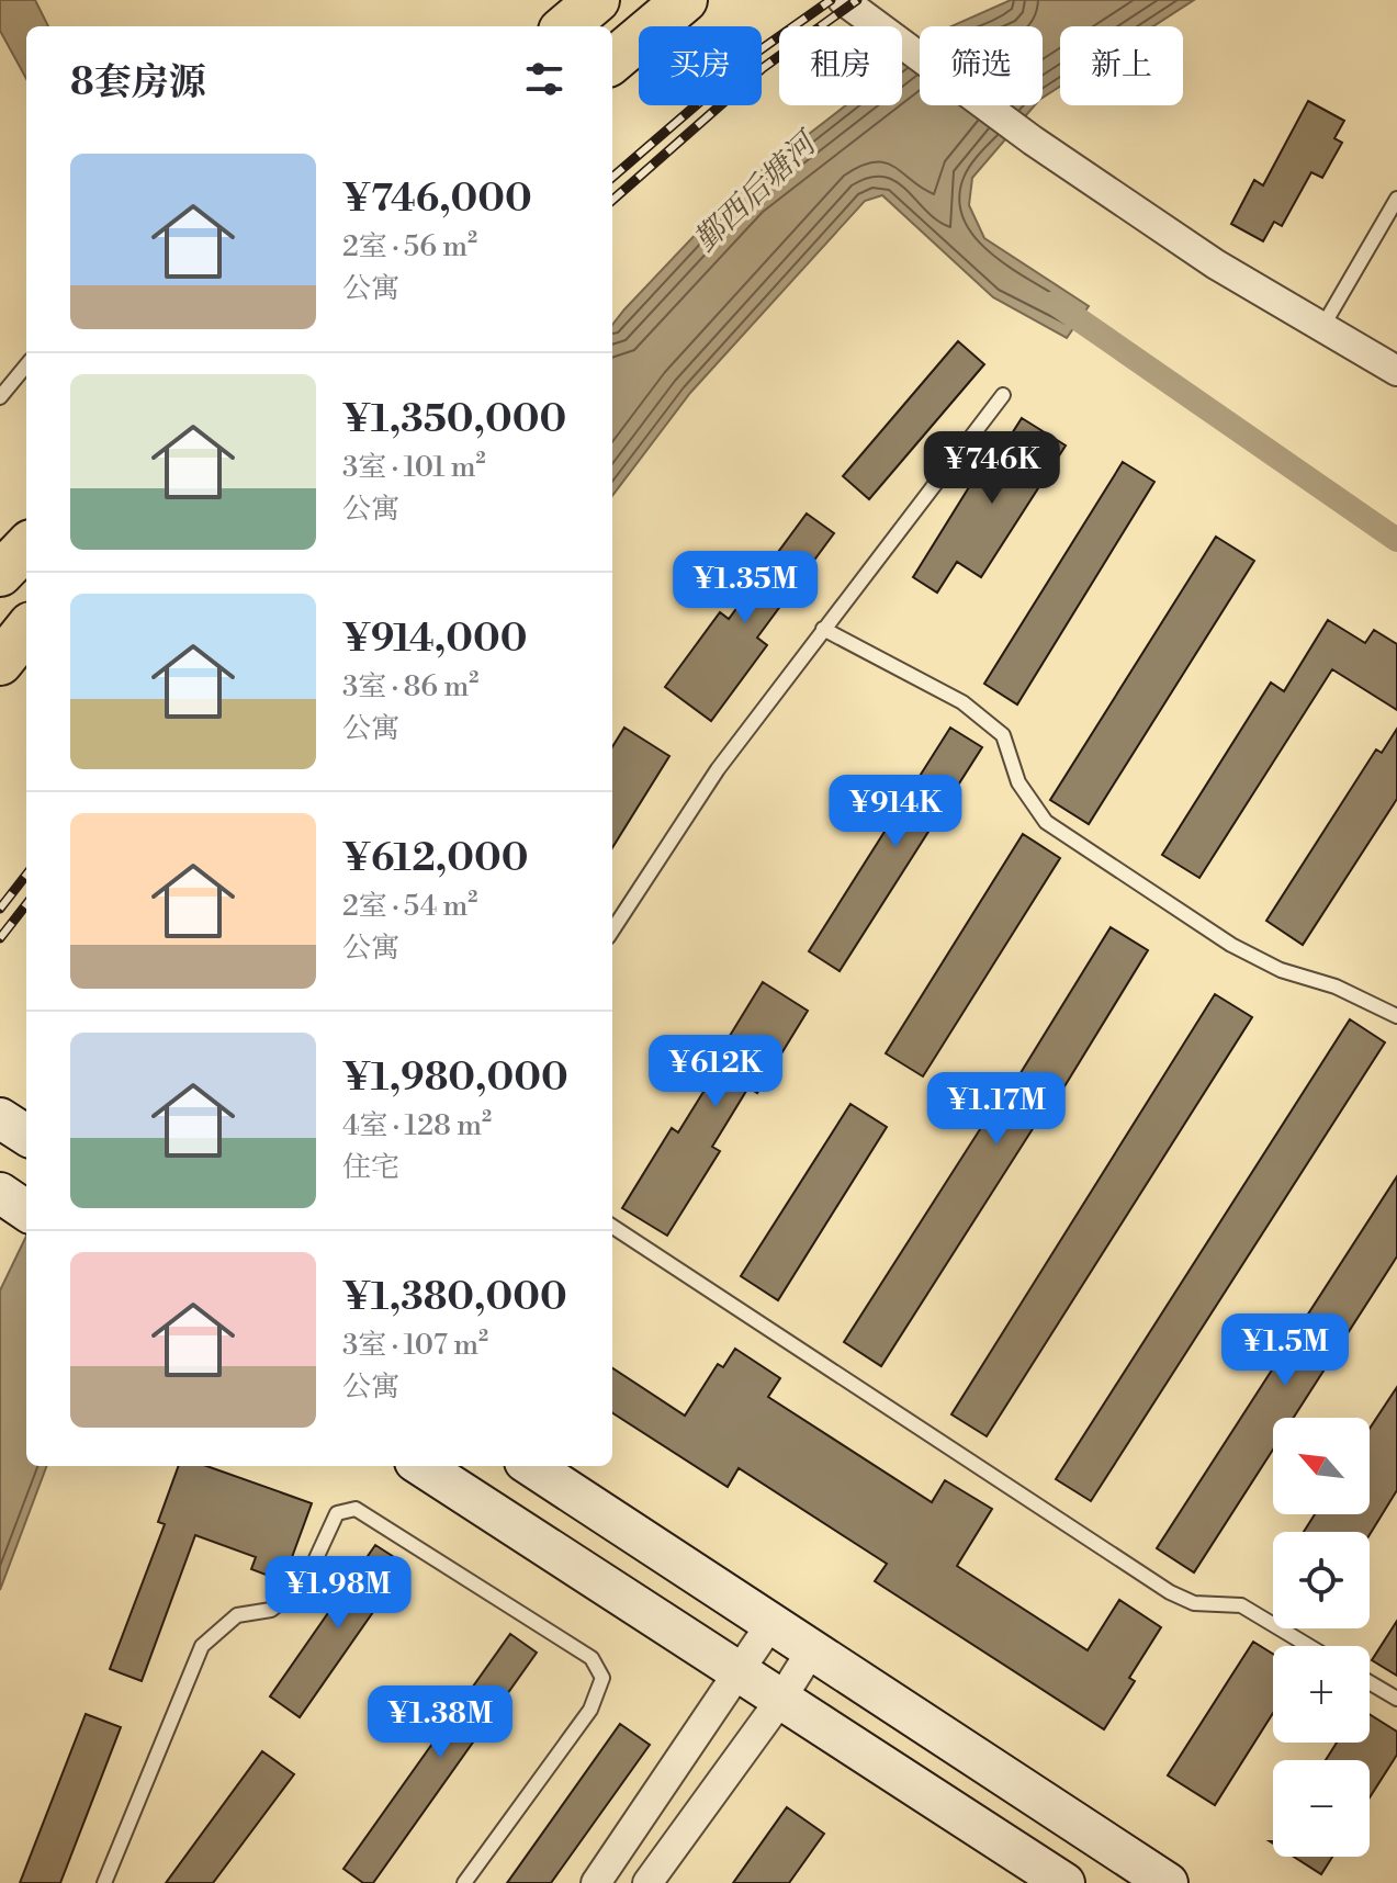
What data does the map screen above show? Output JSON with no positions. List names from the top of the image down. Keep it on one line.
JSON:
{"water":["鄞西后塘河"],"north":"top left","page":{"chip":["买房","租房","筛选","新上"],"heading":"8套房源","list":[{"name":"¥746,000","note":"2室 · 56 m² · 公寓"},{"name":"¥1,350,000","note":"3室 · 101 m² · 公寓"},{"name":"¥914,000","note":"3室 · 86 m² · 公寓"},{"name":"¥612,000","note":"2室 · 54 m² · 公寓"},{"name":"¥1,980,000","note":"4室 · 128 m² · 住宅"},{"name":"¥1,380,000","note":"3室 · 107 m² · 公寓"}],"price":["¥746K","¥1.35M","¥914K","¥612K","¥1.17M","¥1.5M","¥1.98M","¥1.38M"],"map_buttons":["+","−"]}}
